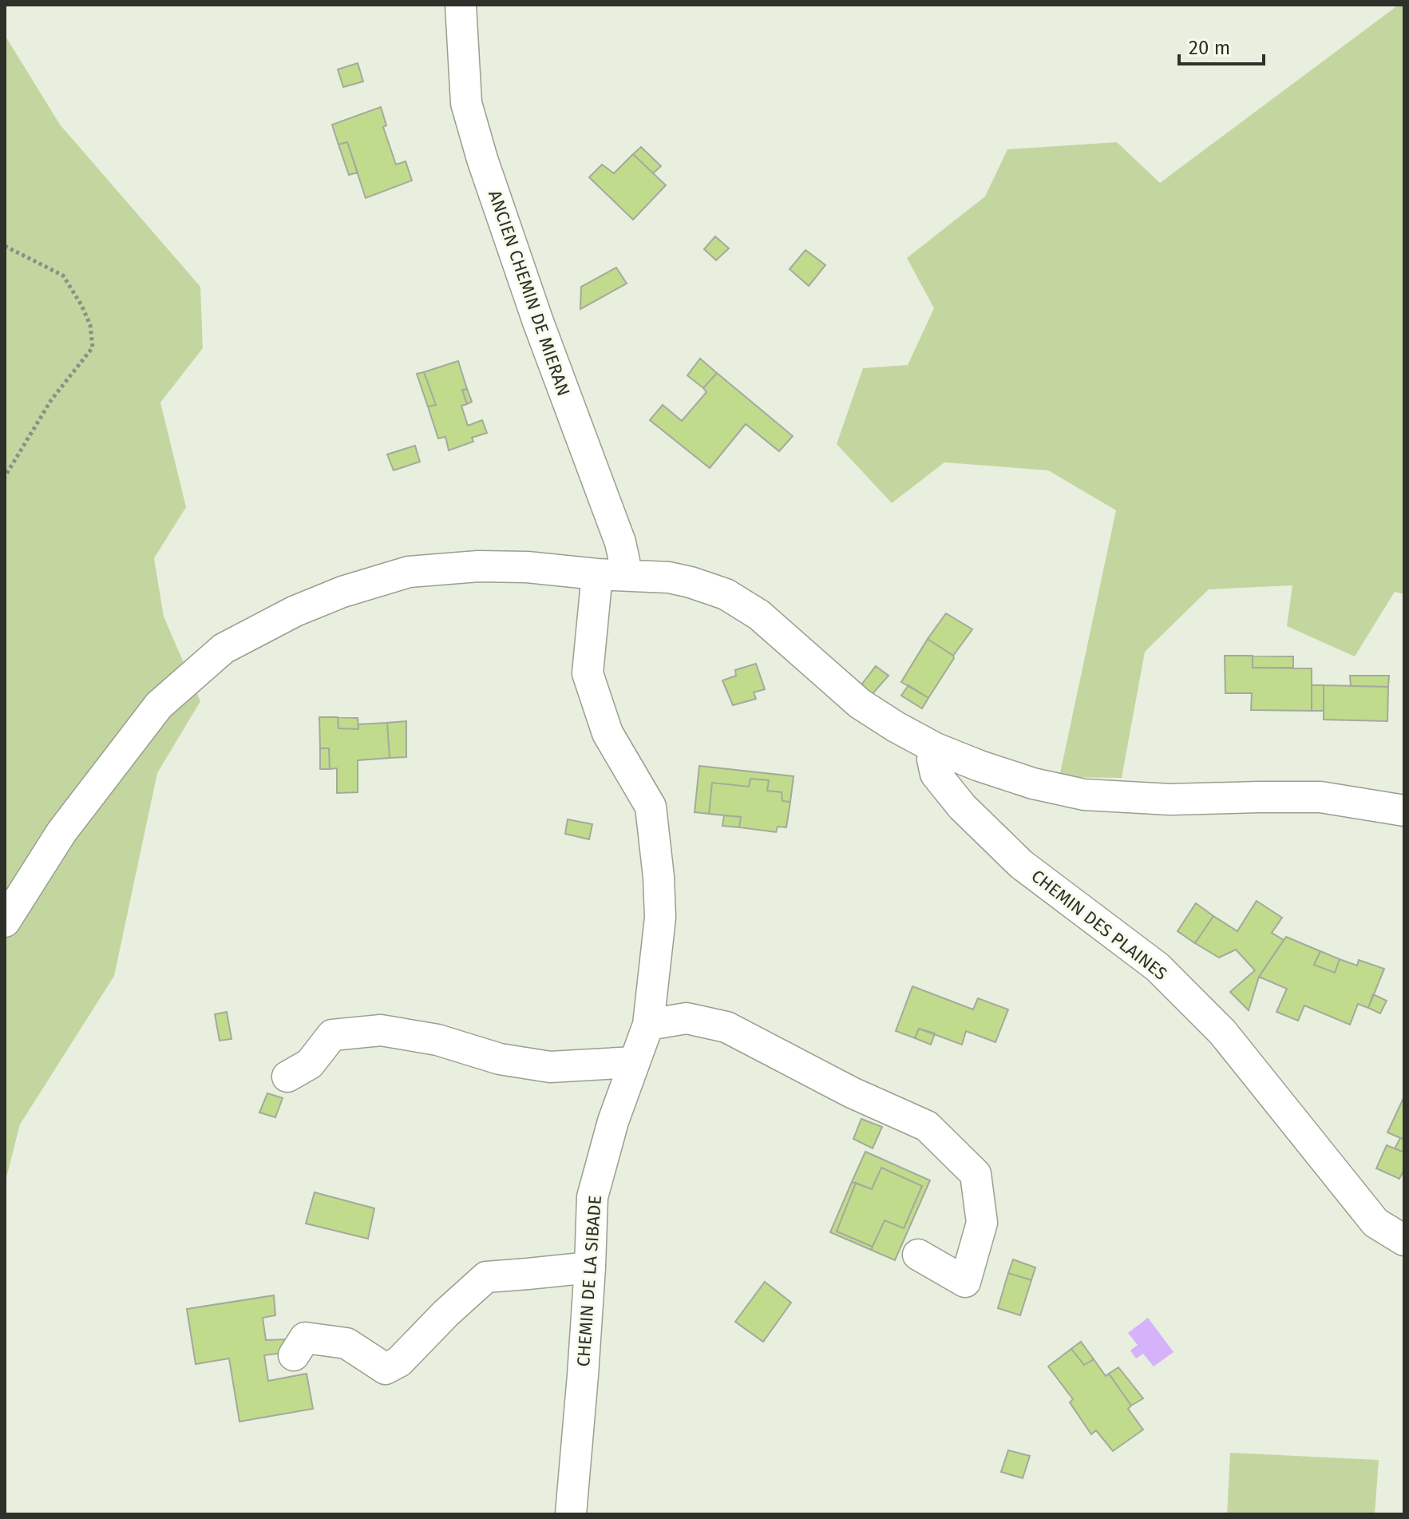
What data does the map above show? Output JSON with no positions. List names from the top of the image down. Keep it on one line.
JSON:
{"streets":{"street":["ANCIEN CHEMIN DE MIERAN","CHEMIN DES PLAINES","CHEMIN DE LA SIBADE"]},"crossings":[["ANCIEN CHEMIN DE MIERAN","CHEMIN DE LA SIBADE"]],"scale_bar":"20 m"}
